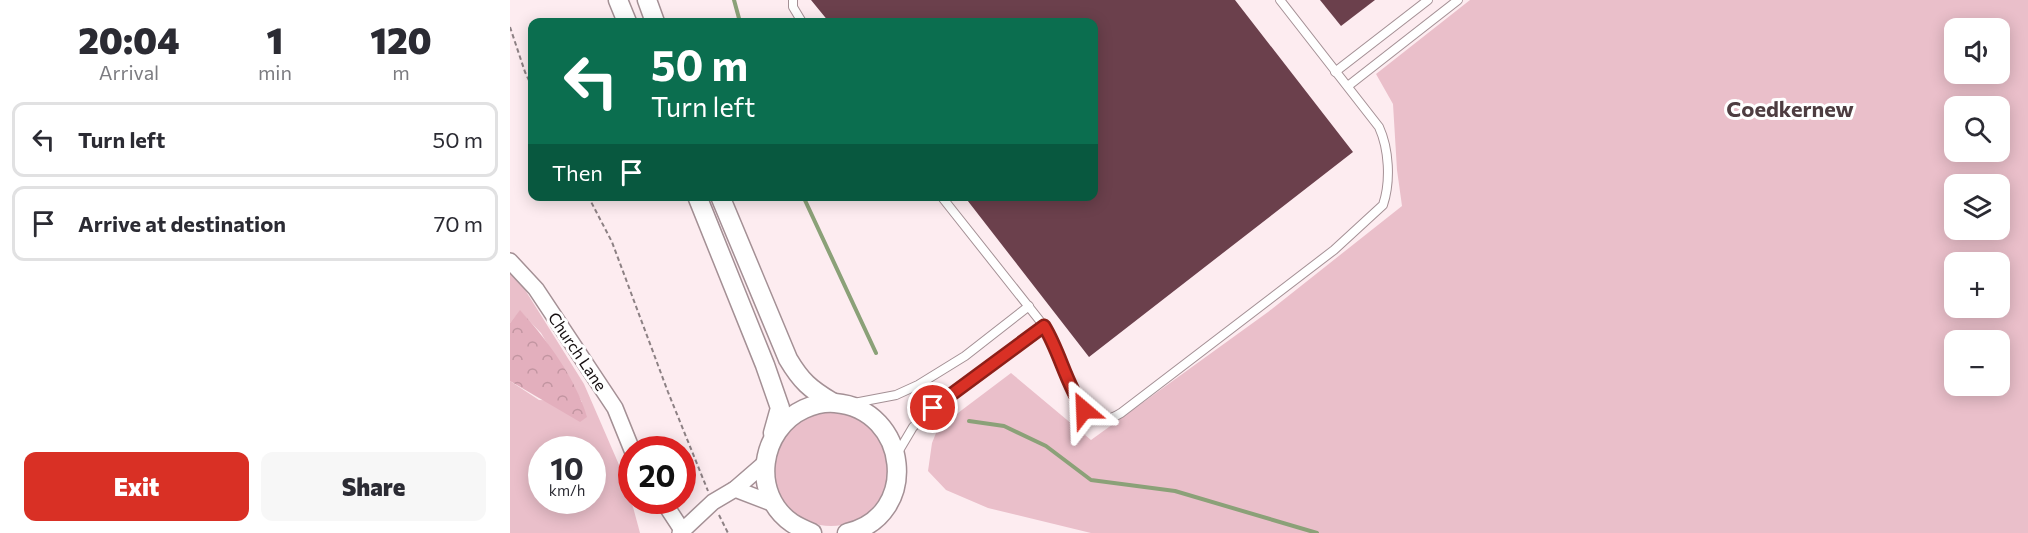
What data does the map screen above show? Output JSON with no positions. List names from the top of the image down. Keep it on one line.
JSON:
{"streets":{"street":["Church Lane"]},"districts":["Coedkernew"],"page":{"eta":["20:04","Arrival","1","min","120","m"],"map_buttons":["+","−"],"turn":["50 m","Turn left"],"list":[{"name":"Turn left","value":"50 m"},{"name":"Arrive at destination","value":"70 m"}],"then":"Then","speed":"10 km/h","limit":"20","buttons":["Exit","Share"]}}
